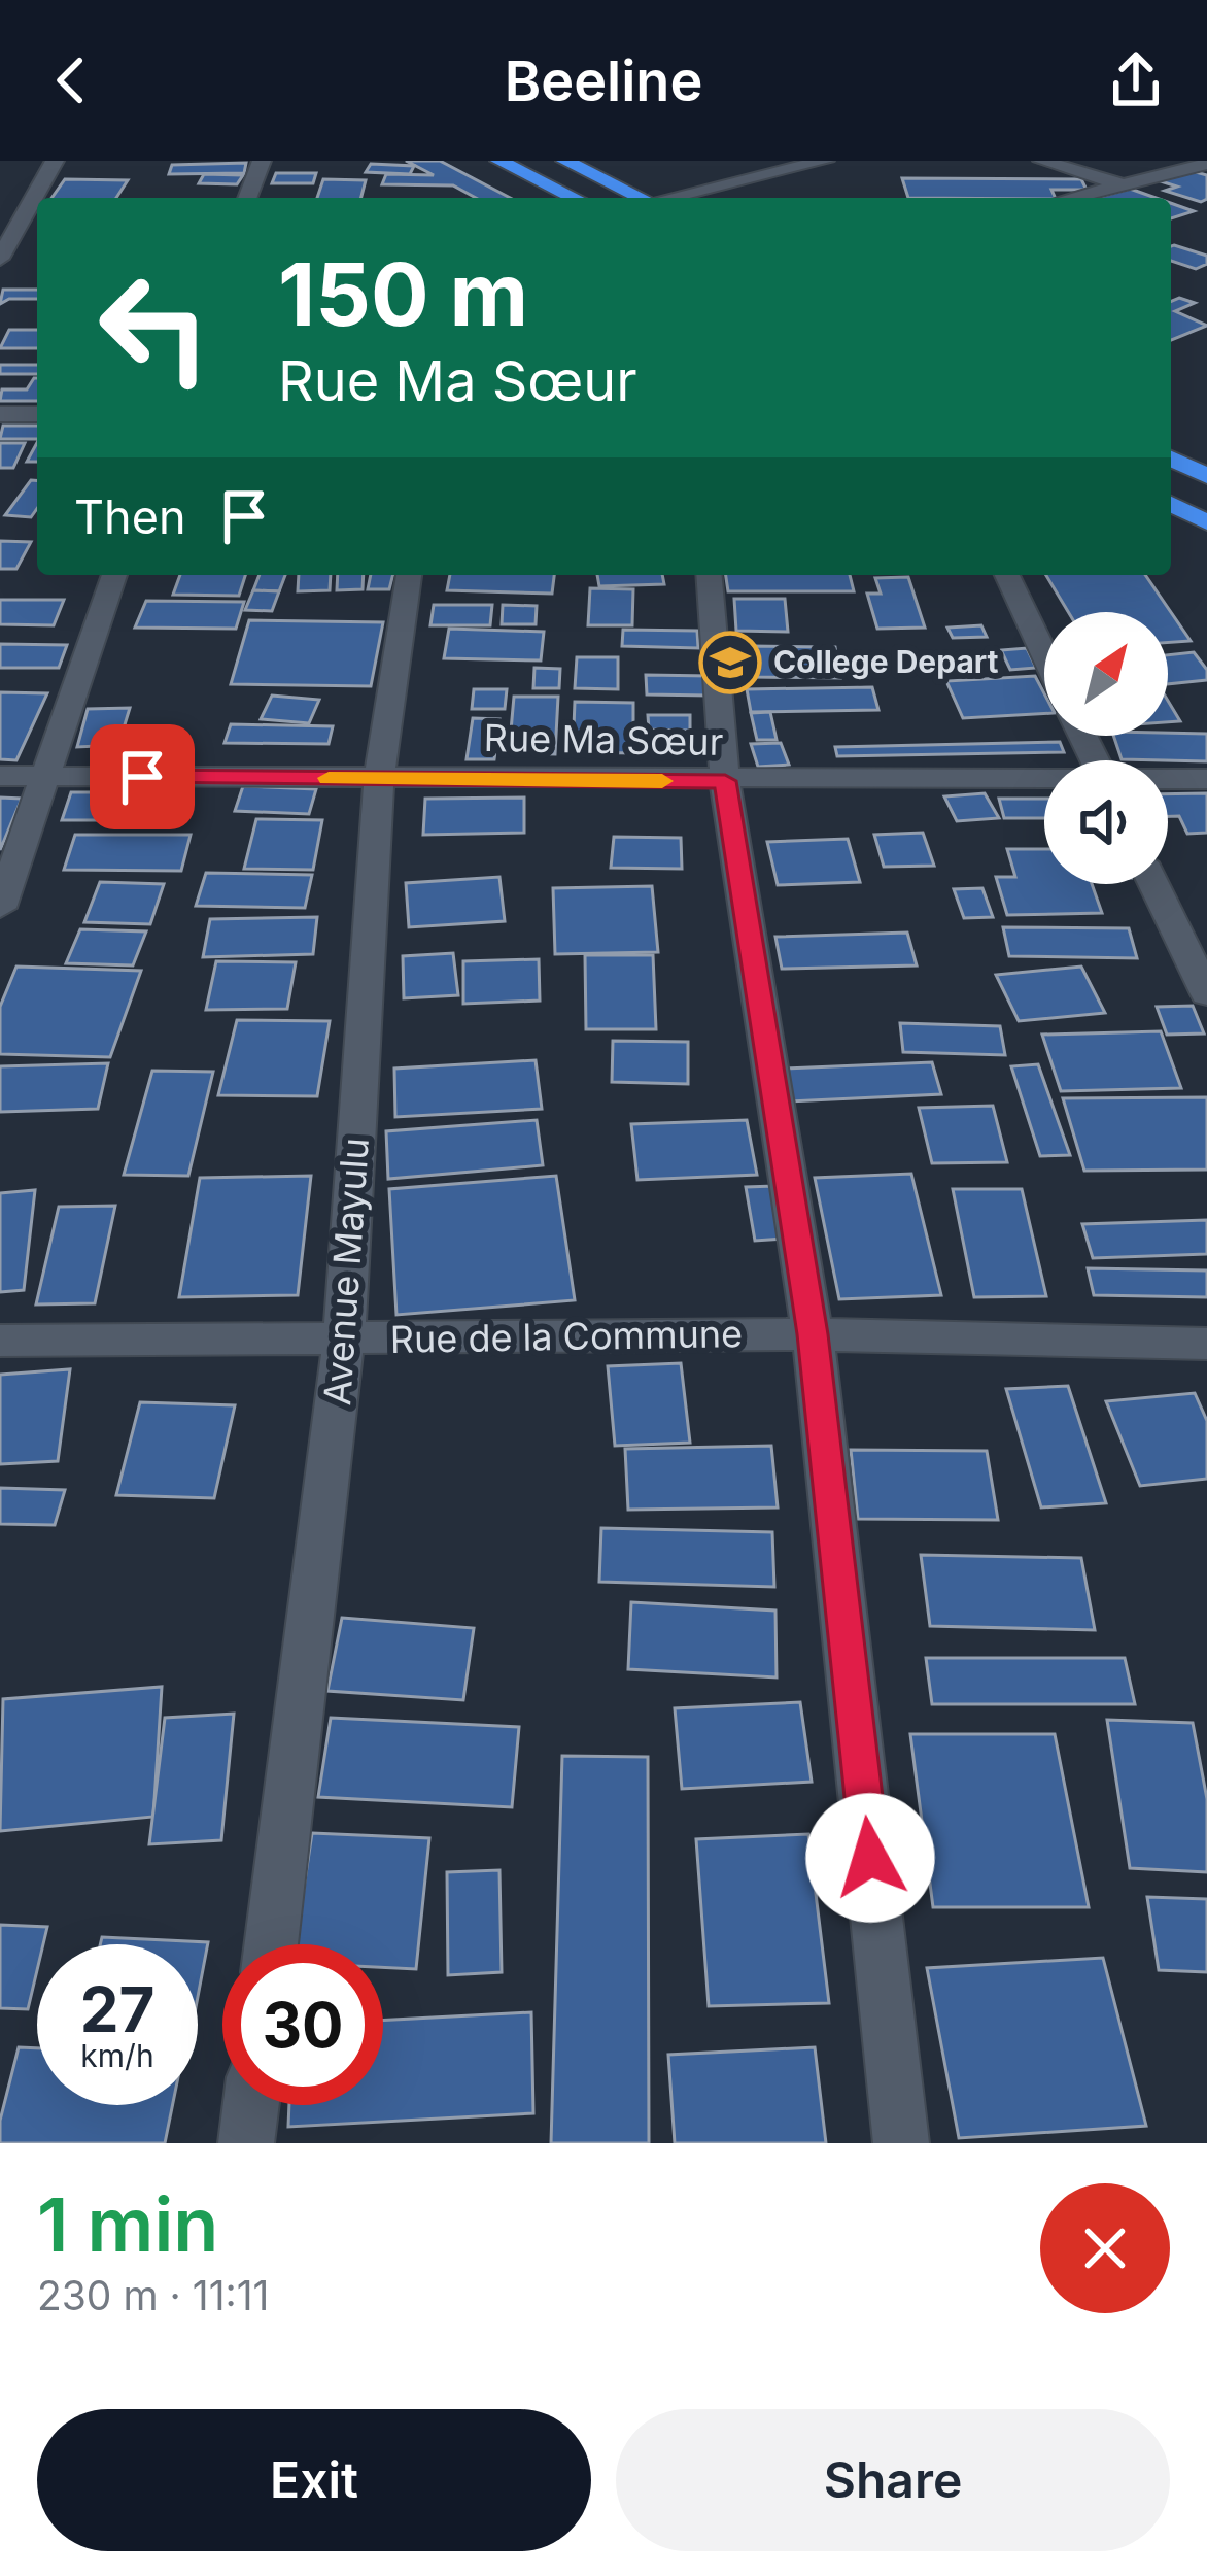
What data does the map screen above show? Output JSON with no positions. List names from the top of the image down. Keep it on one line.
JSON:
{"streets":{"street":["Rue Ma Sœur","Avenue Mayulu","Rue de la Commune"]},"crossings":[["Rue Ma Sœur","Avenue Mayulu"],["Avenue Mayulu","Rue de la Commune"]],"places":{"school or university":["College Depart"]},"north":"top right","page":{"header":"Beeline","turn":["150 m","Rue Ma Sœur"],"then":"Then","speed":"27 km/h","limit":"30","heading":["1 min","230 m · 11:11"],"buttons":["Exit","Share"]}}
